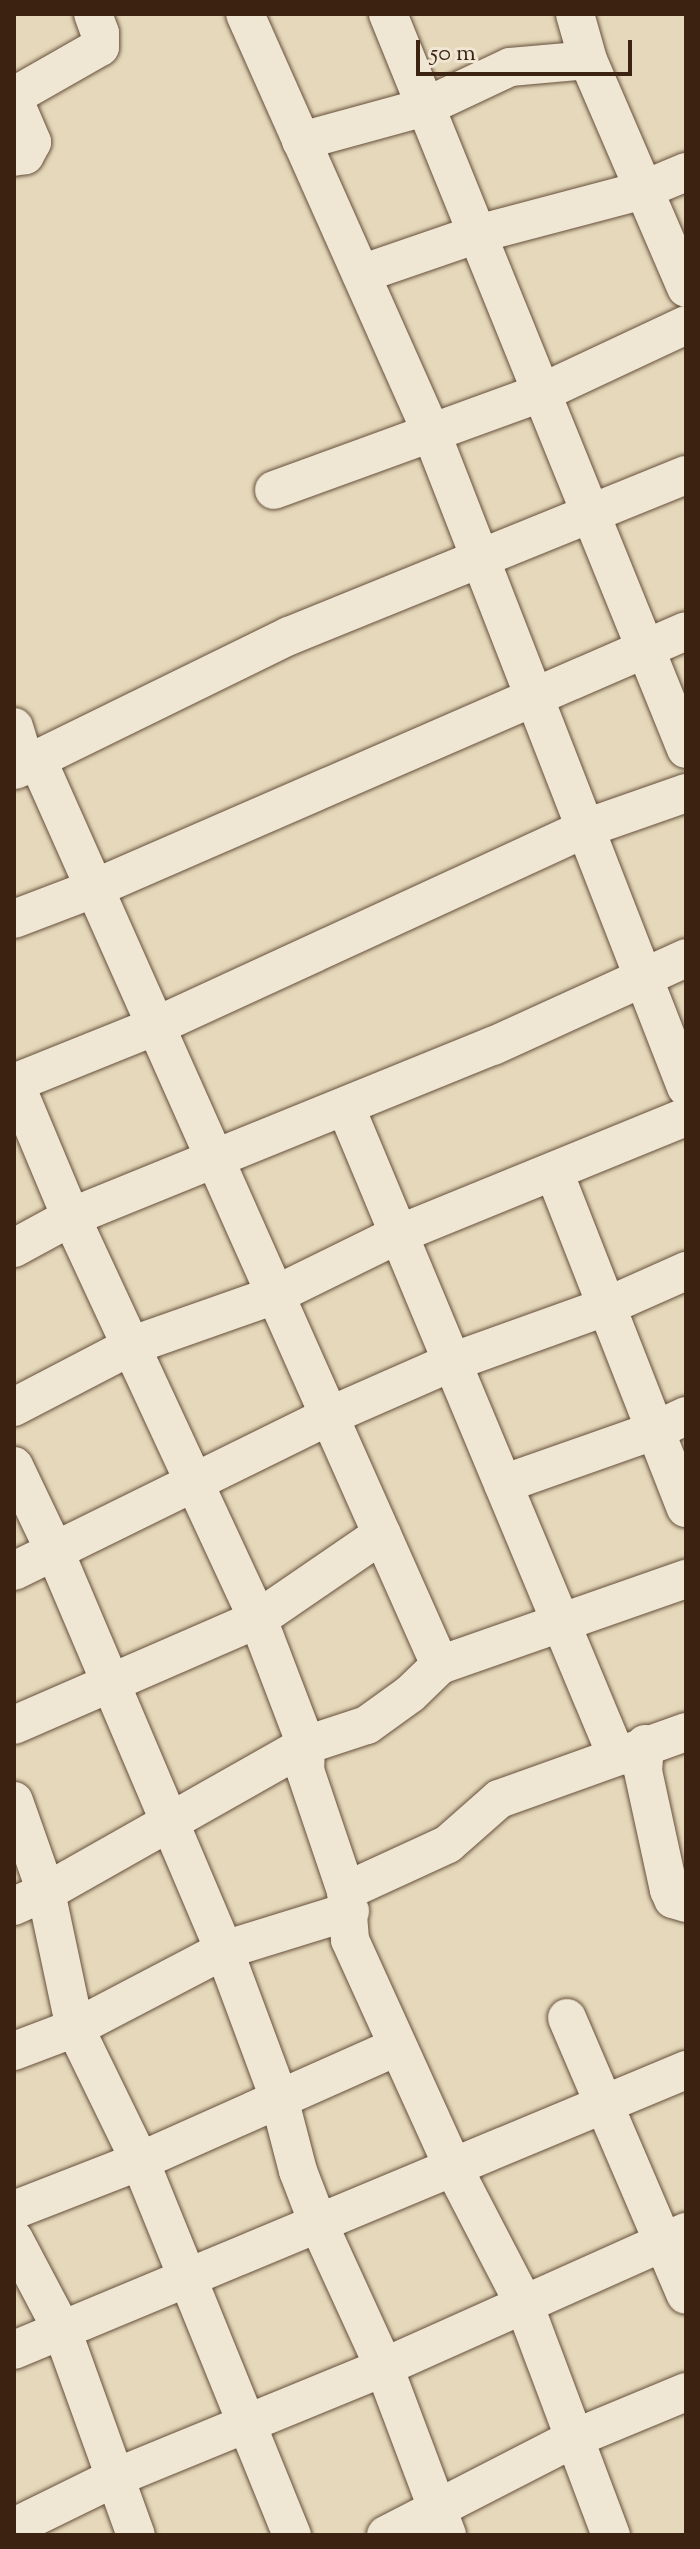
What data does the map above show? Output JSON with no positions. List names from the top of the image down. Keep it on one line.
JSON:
{"scale_bar":"50 m"}
